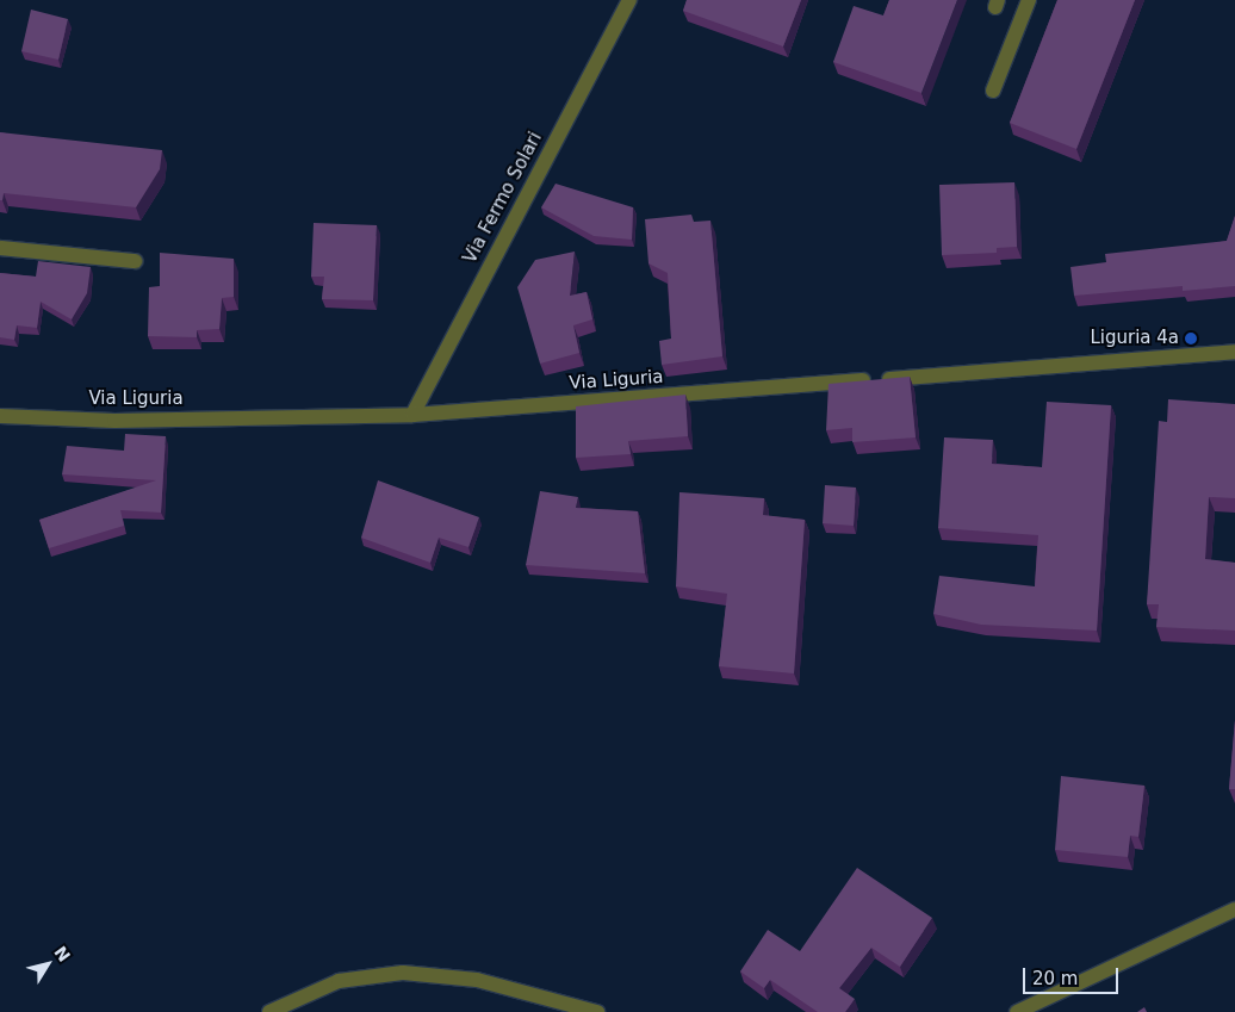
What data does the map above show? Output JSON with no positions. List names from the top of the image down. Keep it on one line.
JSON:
{"streets":{"street":["Via Fermo Solari","Via Liguria"]},"crossings":[["Via Fermo Solari","Via Liguria"]],"places":["Liguria 4a"],"scale_bar":"20 m","north":"top right"}
